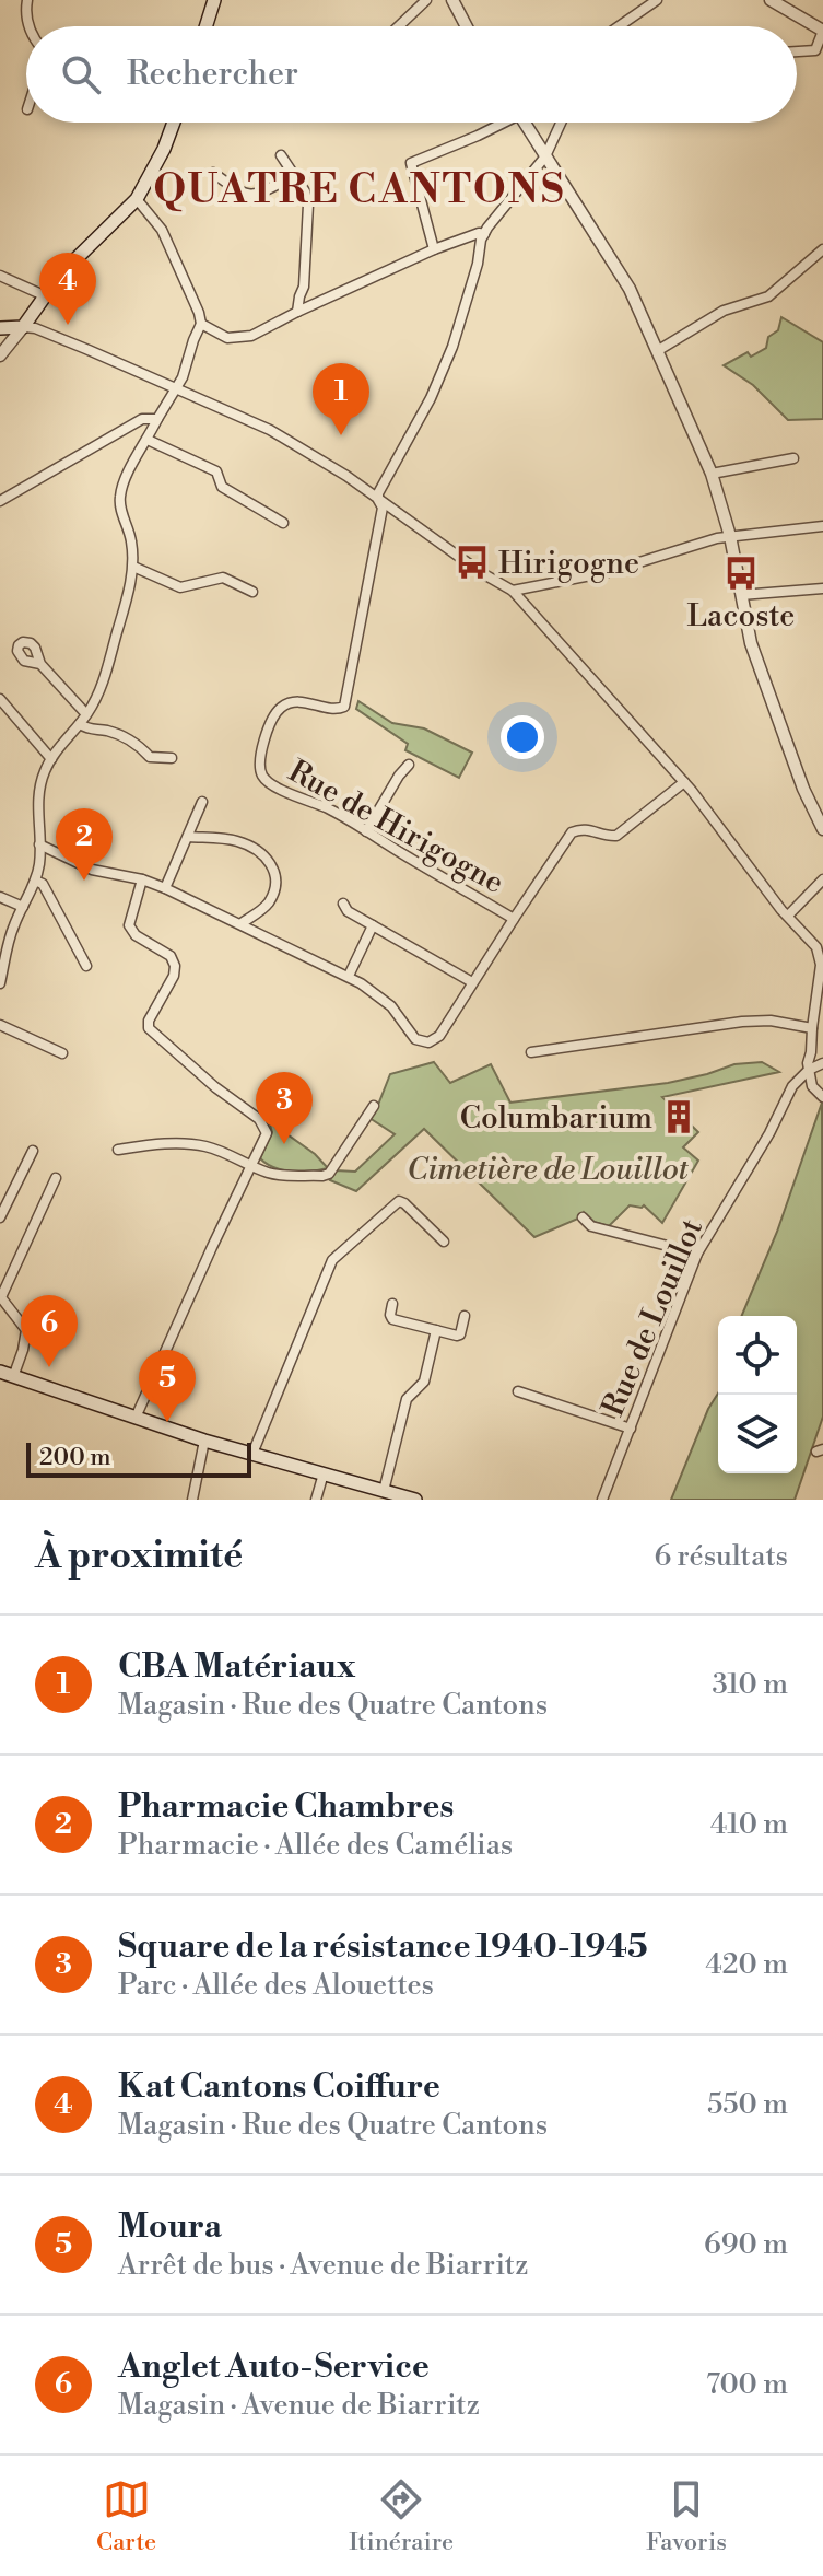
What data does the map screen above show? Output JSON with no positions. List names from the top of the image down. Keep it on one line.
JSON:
{"streets":{"street":["Rue de Hirigogne","Rue de Louillot"]},"districts":["QUATRE CANTONS"],"parks":["Cimetière de Louillot"],"places":{"bus stop":["Hirigogne","Lacoste"],"building":["Columbarium"]},"scale_bar":"200 m","page":{"search":"Rechercher","pins":["4","1","2","3","6","5"],"scale":"200 m","heading":["À proximité","6 résultats"],"list":[{"mark":"1","name":"CBA Matériaux","note":"Magasin · Rue des Quatre Cantons","value":"310 m"},{"mark":"2","name":"Pharmacie Chambres","note":"Pharmacie · Allée des Camélias","value":"410 m"},{"mark":"3","name":"Square de la résistance 1940-1945","note":"Parc · Allée des Alouettes","value":"420 m"},{"mark":"4","name":"Kat Cantons Coiffure","note":"Magasin · Rue des Quatre Cantons","value":"550 m"},{"mark":"5","name":"Moura","note":"Arrêt de bus · Avenue de Biarritz","value":"690 m"},{"mark":"6","name":"Anglet Auto-Service","note":"Magasin · Avenue de Biarritz","value":"700 m"}],"nav":["Carte","Itinéraire","Favoris"]}}
